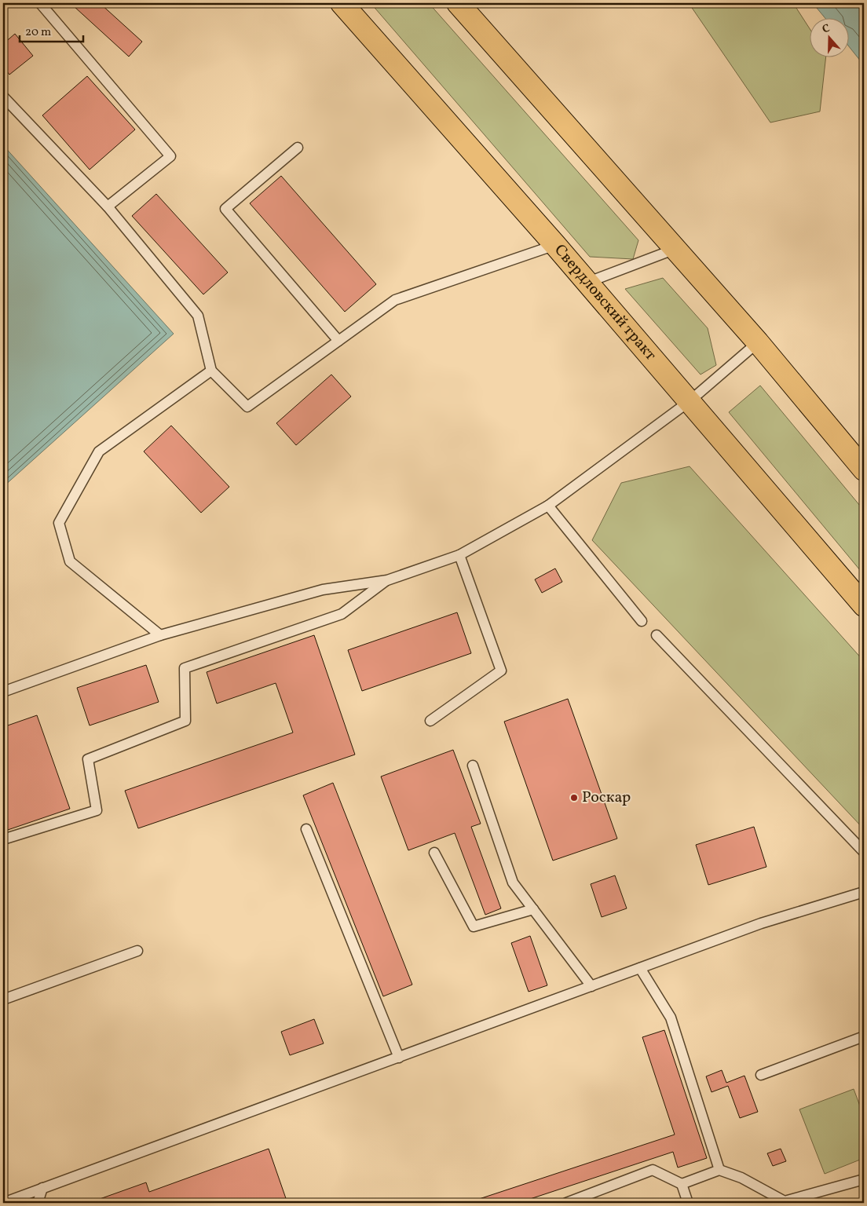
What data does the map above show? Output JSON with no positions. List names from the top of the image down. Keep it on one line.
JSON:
{"streets":{"main road":["Свердловский тракт"]},"places":["Роскар"],"scale_bar":"20 m","north":"top"}
